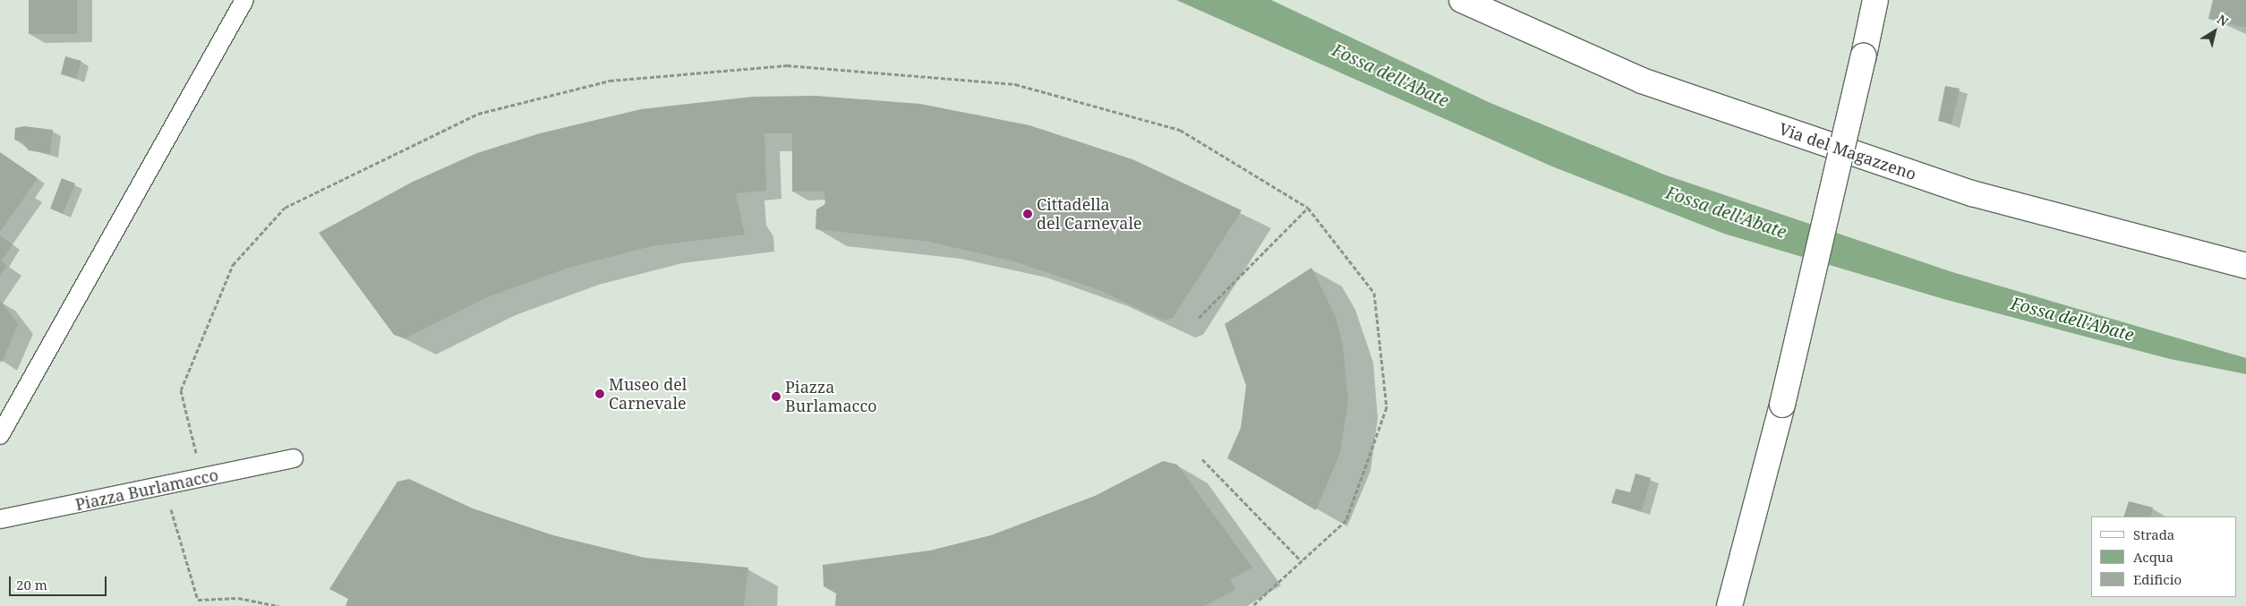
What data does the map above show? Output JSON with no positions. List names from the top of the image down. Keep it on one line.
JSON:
{"streets":{"street":["Via del Magazzeno"],"lane":["Piazza Burlamacco"]},"water":["Fossa dell'Abate"],"places":["Cittadella del Carnevale","Museo del Carnevale","Piazza Burlamacco"],"legend":["Strada","Acqua","Edificio"],"scale_bar":"20 m","north":"top right"}
